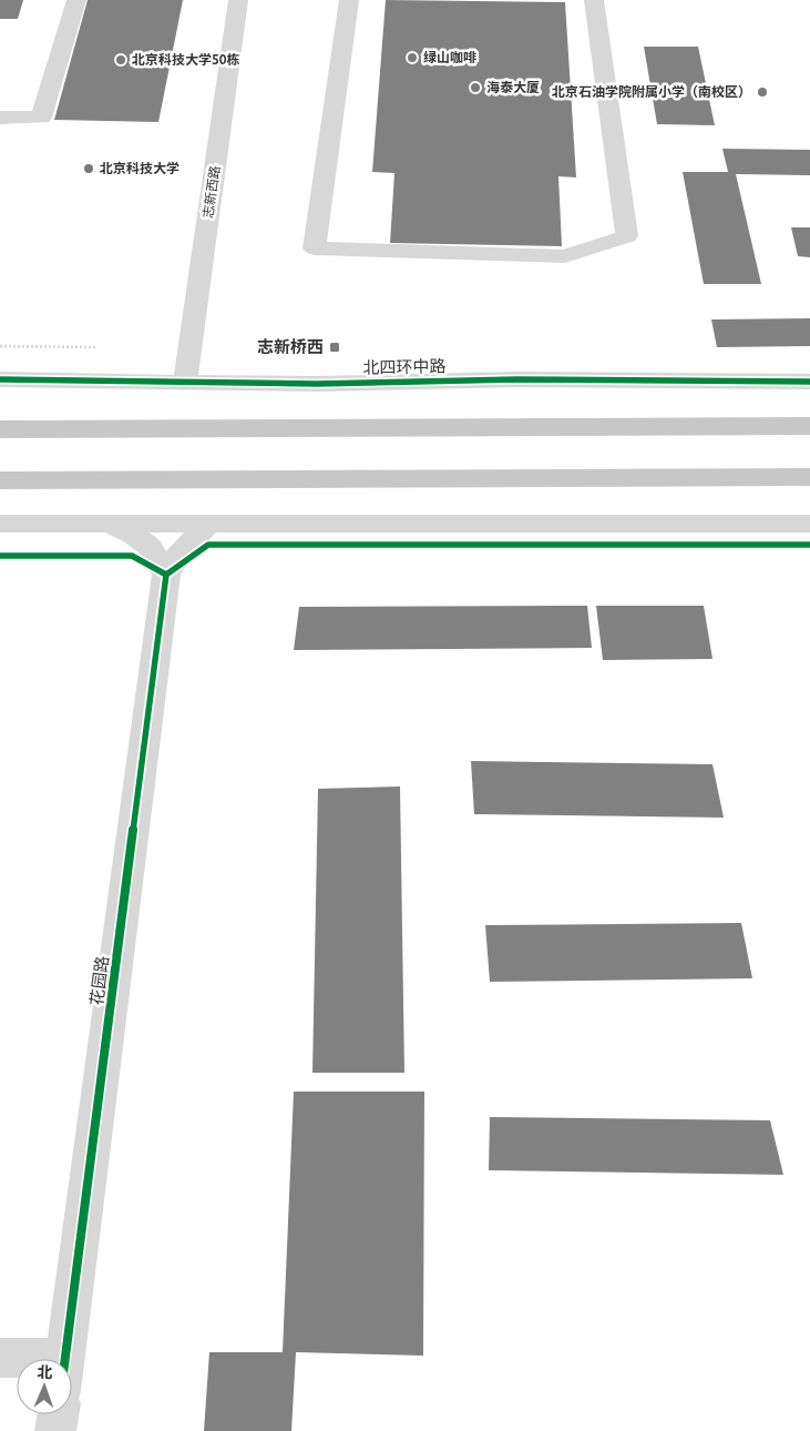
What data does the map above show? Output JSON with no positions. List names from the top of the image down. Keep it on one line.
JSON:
{"streets":{"street":["志新西路","北四环中路","花园路"]},"crossings":[["志新西路","北四环中路"]],"places":{"other":["绿山咖啡","北京科技大学50栋","海泰大厦","北京石油学院附属小学（南校区）","北京科技大学"],"transit":["志新桥西"]},"north":"top"}
